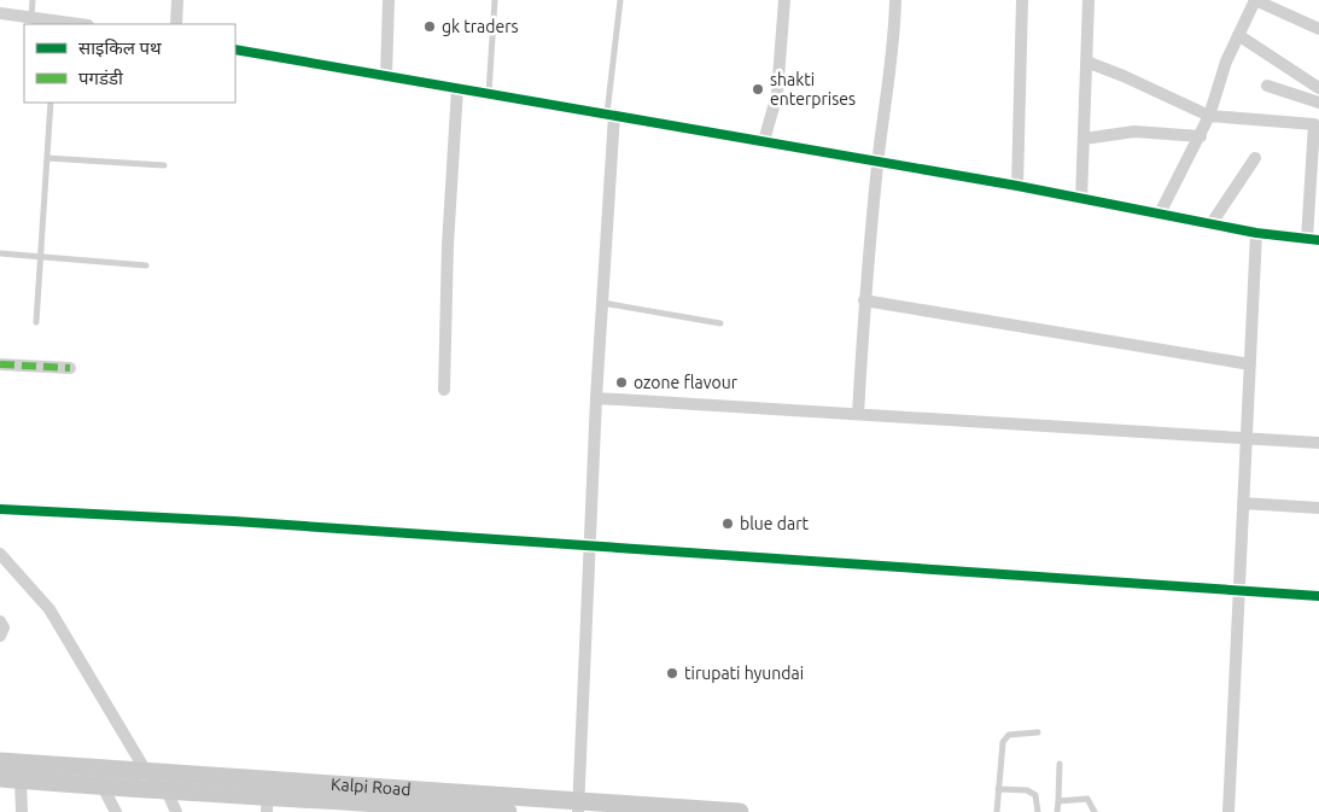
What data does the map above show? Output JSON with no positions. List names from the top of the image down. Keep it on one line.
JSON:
{"streets":{"main road":["Kalpi Road"]},"places":["gk traders","shakti enterprises","ozone flavour","blue dart","tirupati hyundai"],"legend":["साइकिल पथ","पगडंडी"]}
